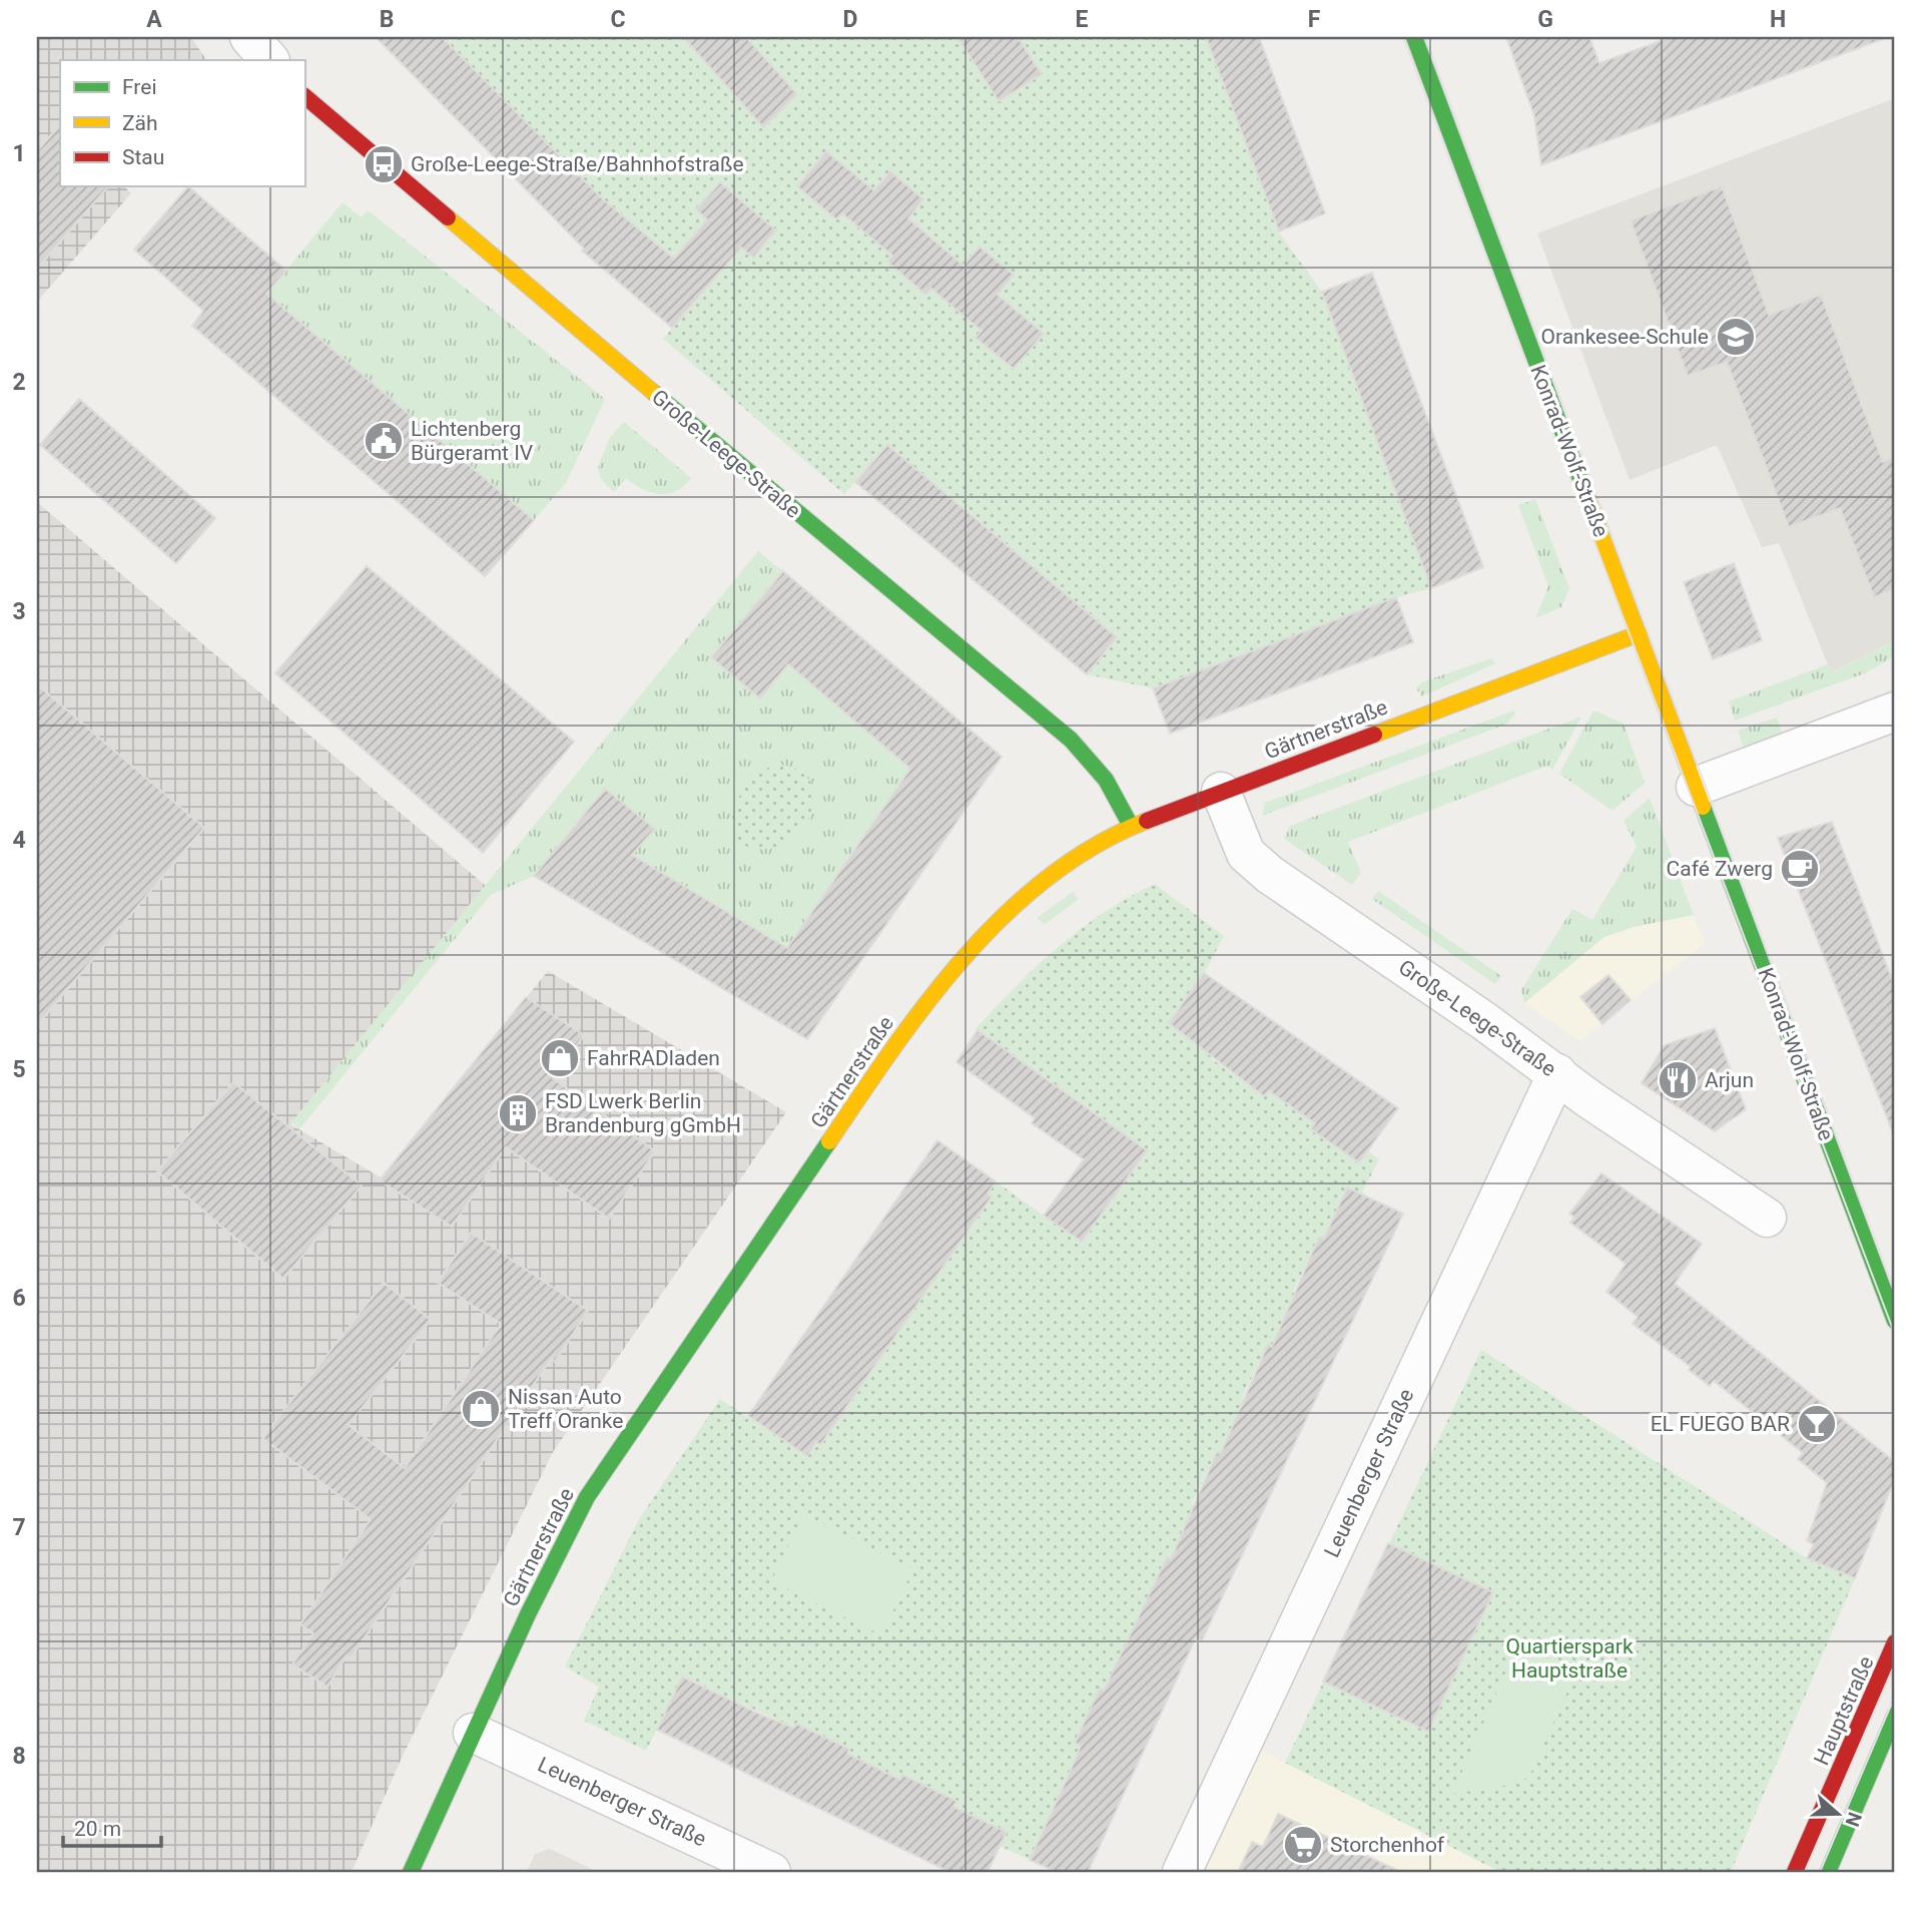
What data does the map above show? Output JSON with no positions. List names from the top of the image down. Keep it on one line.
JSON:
{"streets":{"street":["Konrad-Wolf-Straße","Große-Leege-Straße","Gärtnerstraße","Leuenberger Straße","Hauptstraße"]},"crossings":[["Konrad-Wolf-Straße","Gärtnerstraße"],["Große-Leege-Straße","Gärtnerstraße"],["Große-Leege-Straße","Leuenberger Straße"],["Gärtnerstraße","Leuenberger Straße"]],"parks":["Quartierspark Hauptstraße"],"places":{"bus stop":["Große-Leege-Straße/Bahnhofstraße"],"school or university":["Orankesee-Schule"],"public building":["Lichtenberg Bürgeramt IV"],"cafe":["Café Zwerg"],"shop":["FahrRADladen","Nissan Auto Treff Oranke"],"restaurant":["Arjun"],"building":["FSD Lwerk Berlin Brandenburg gGmbH"],"bar":["EL FUEGO BAR"],"supermarket":["Storchenhof"]},"legend":["Frei","Zäh","Stau"],"scale_bar":"20 m","north":"right","grid":{"columns":["A","B","C","D","E","F","G","H"],"rows":["1","2","3","4","5","6","7","8"]}}
